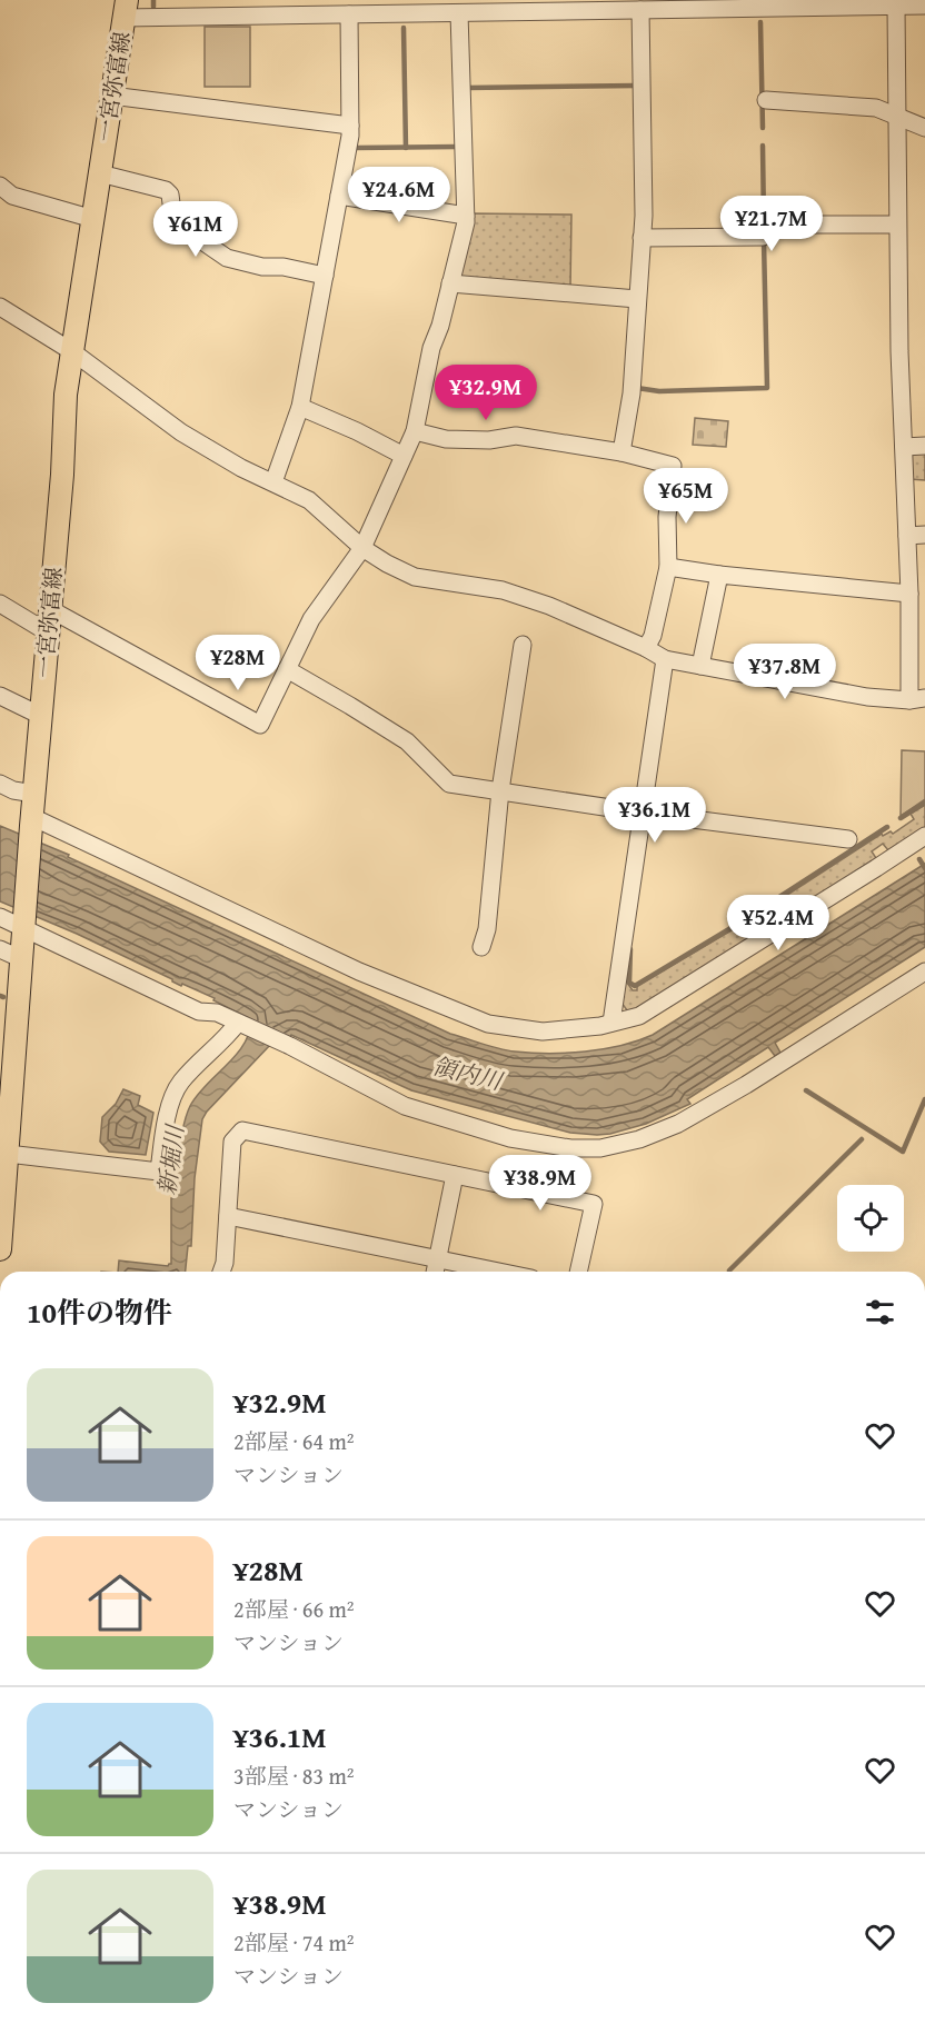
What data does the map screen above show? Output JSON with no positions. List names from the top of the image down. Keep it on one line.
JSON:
{"streets":{"main road":["一宮弥富線"]},"water":["領内川","新堀川"],"page":{"price":["¥24.6M","¥21.7M","¥61M","¥32.9M","¥65M","¥28M","¥37.8M","¥36.1M","¥52.4M","¥38.9M"],"heading":"10件の物件","list":[{"name":"¥32.9M","note":"2部屋 · 64 m² · マンション"},{"name":"¥28M","note":"2部屋 · 66 m² · マンション"},{"name":"¥36.1M","note":"3部屋 · 83 m² · マンション"},{"name":"¥38.9M","note":"2部屋 · 74 m² · マンション"}]}}
